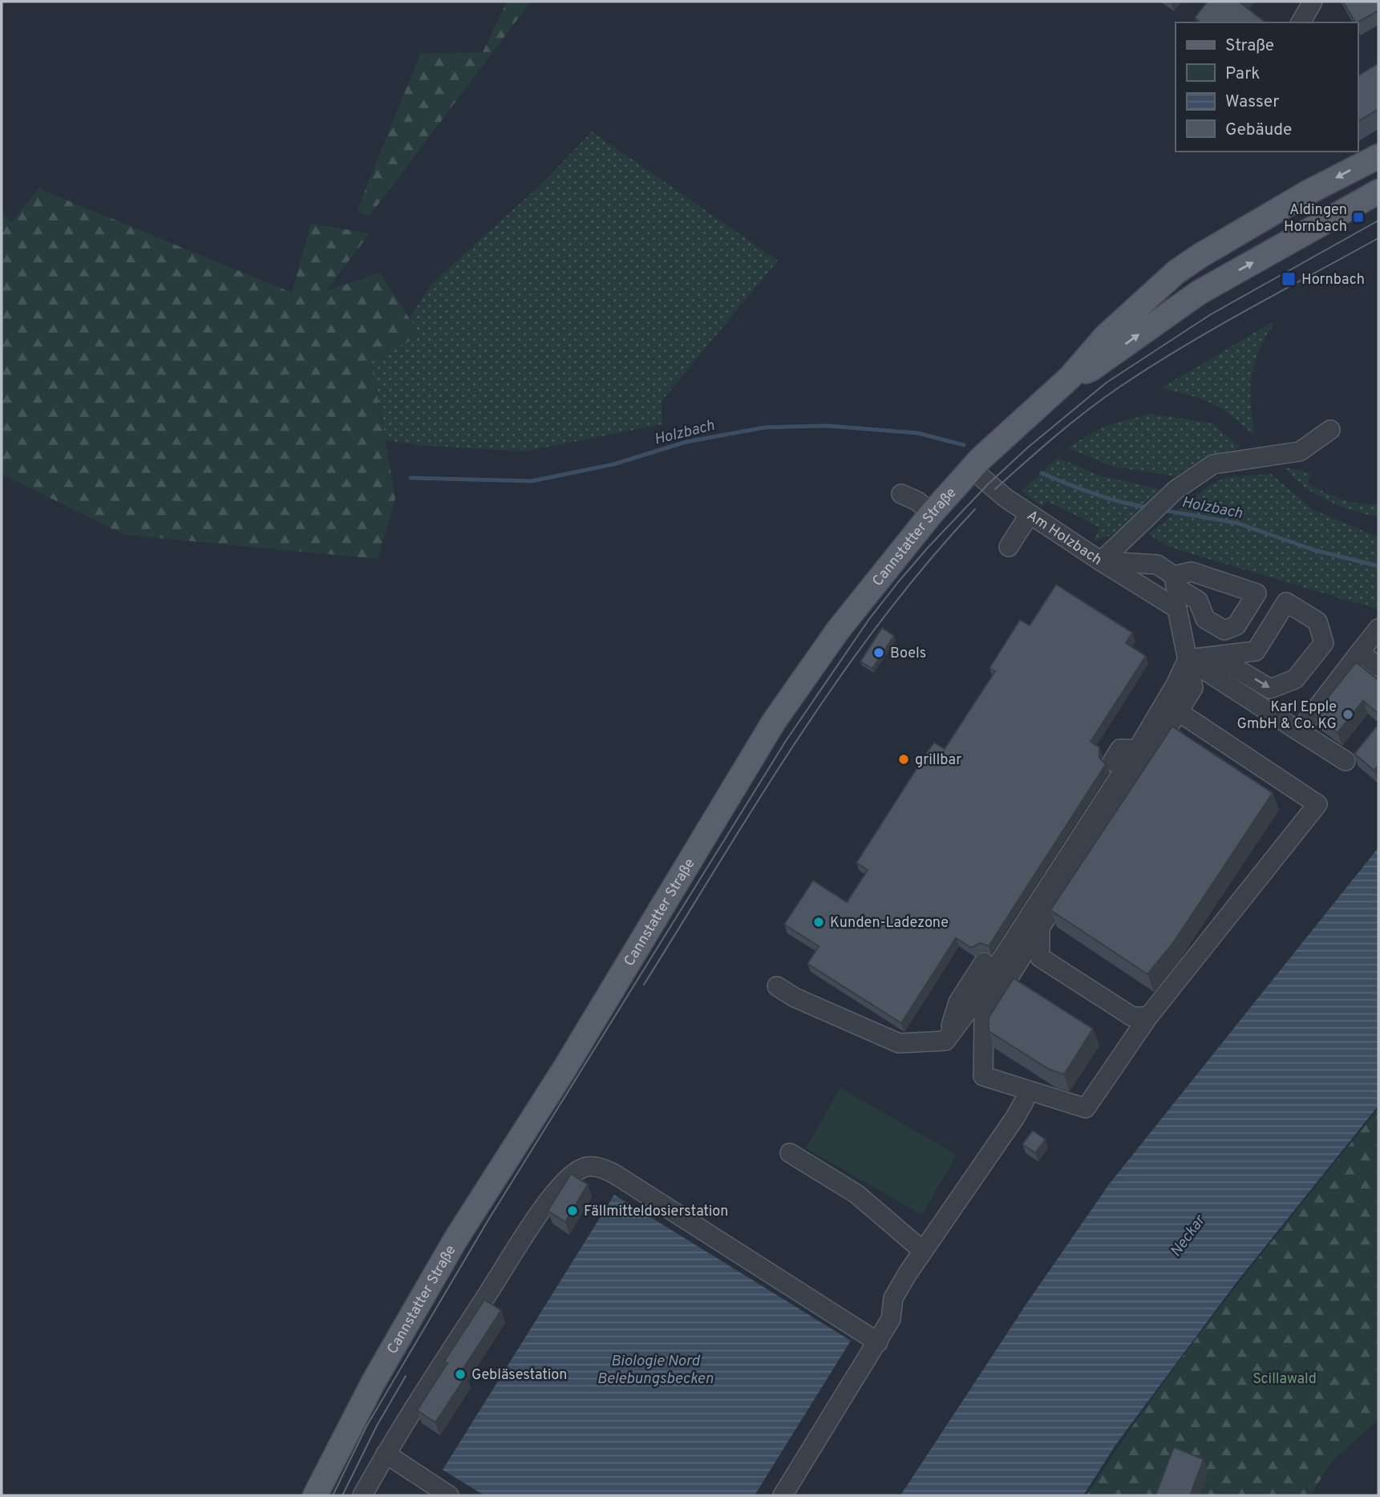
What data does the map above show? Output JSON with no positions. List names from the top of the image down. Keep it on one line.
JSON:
{"streets":{"main road":["Cannstatter Straße"],"street":["Am Holzbach"]},"crossings":[["Am Holzbach","Cannstatter Straße"]],"water":["Holzbach","Neckar","Biologie Nord Belebungsbecken"],"parks":["Scillawald"],"places":{"transit":["Aldingen Hornbach","Hornbach"],"other":["Boels","Karl Epple GmbH & Co. KG","grillbar","Kunden-Ladezone","Fällmitteldosierstation","Gebläsestation"]},"legend":["Straße","Park","Wasser","Gebäude"]}
